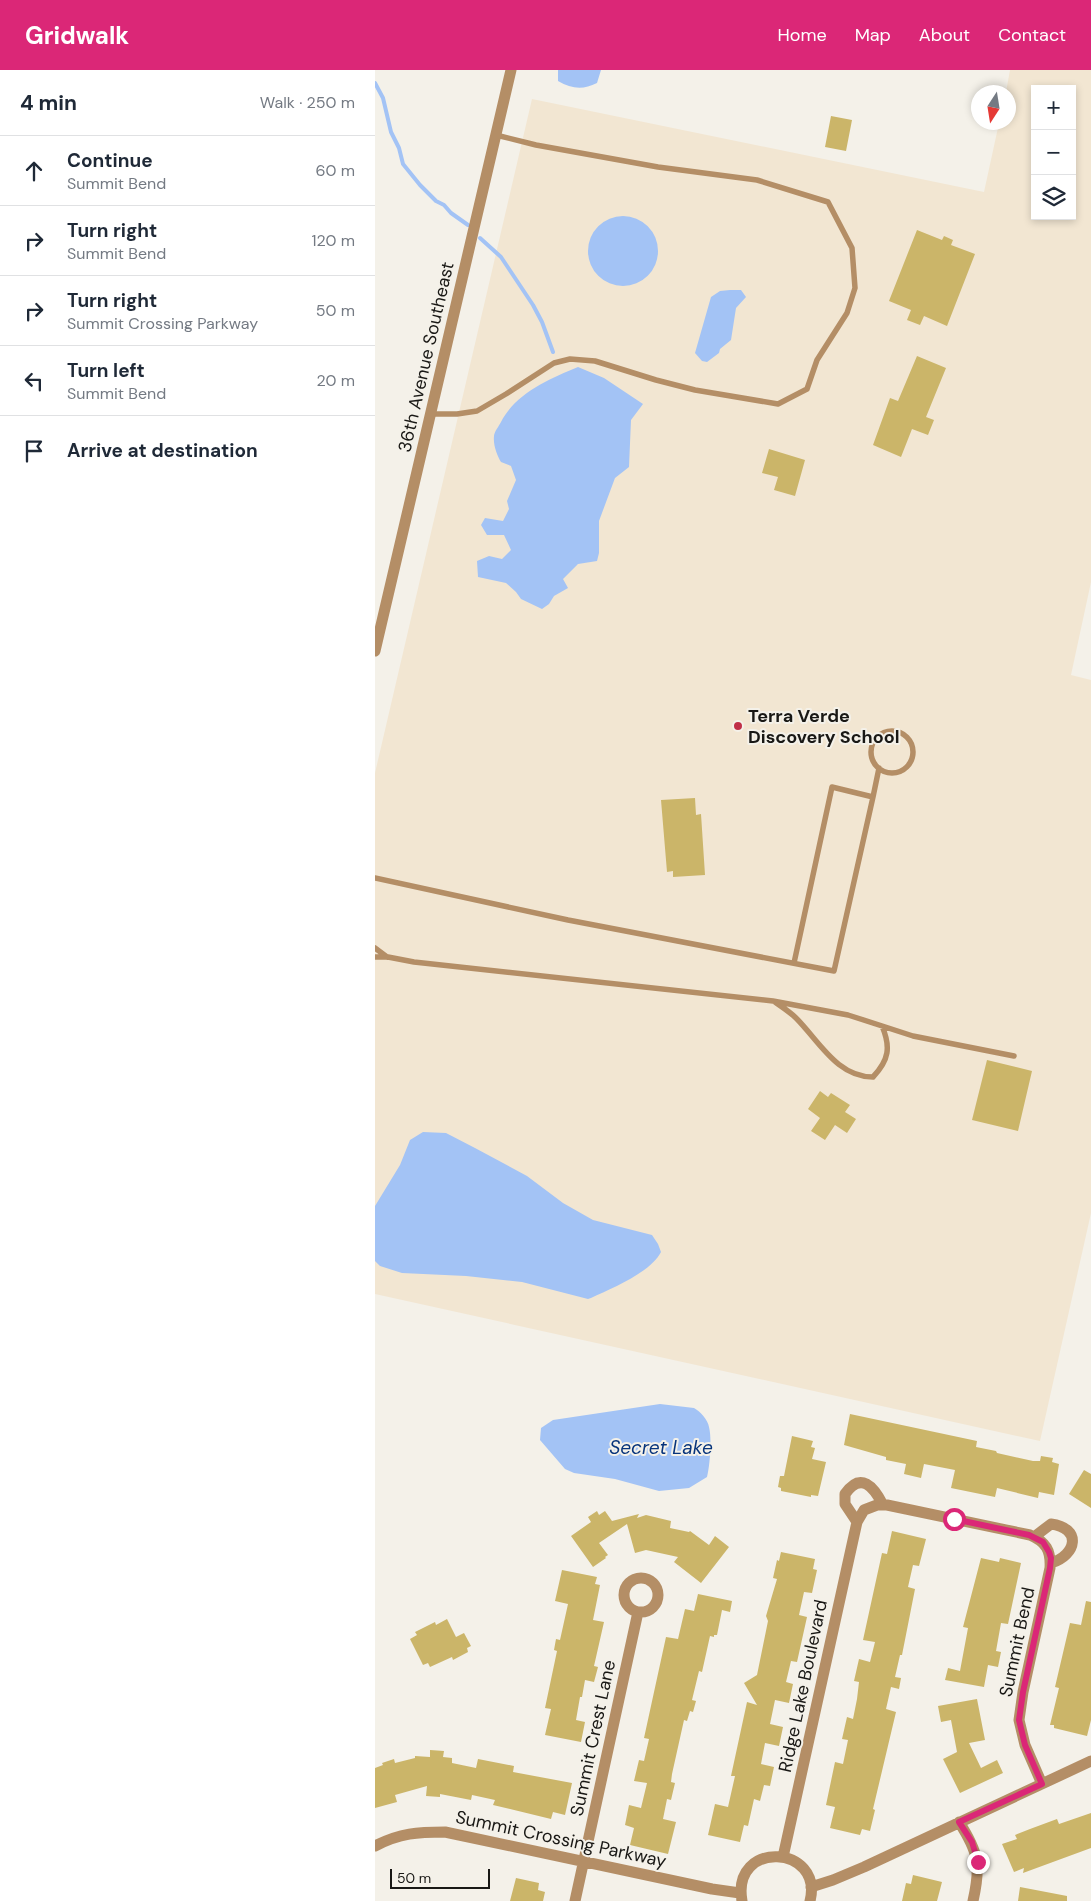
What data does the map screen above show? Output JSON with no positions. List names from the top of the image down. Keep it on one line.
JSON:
{"streets":{"street":["36th Avenue Southeast","Summit Bend","Ridge Lake Boulevard","Summit Crest Lane","Summit Crossing Parkway"]},"crossings":[["Summit Crest Lane","Summit Crossing Parkway"]],"water":["Secret Lake"],"places":["Terra Verde Discovery School"],"scale_bar":"50 m","north":"bottom","page":{"header":"Gridwalk","nav":["Home","Map","About","Contact"],"heading":["4 min","Walk · 250 m"],"map_buttons":["+","−"],"list":[["Continue","Summit Bend","60 m"],["Turn right","Summit Bend","120 m"],["Turn right","Summit Crossing Parkway","50 m"],["Turn left","Summit Bend","20 m"],"Arrive at destination"],"scale":"50 m"}}
